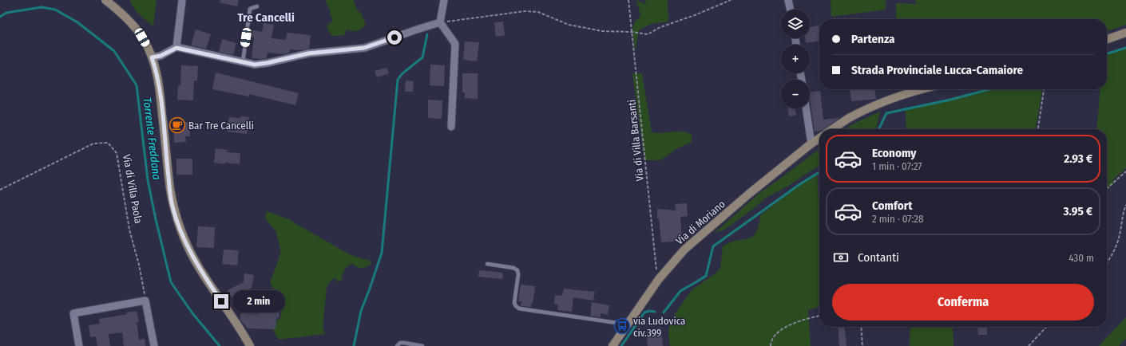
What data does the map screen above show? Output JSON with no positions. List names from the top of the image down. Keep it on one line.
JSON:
{"streets":{"main road":["Via di Moriano"],"path":["Via di Villa Barsanti","Via di Villa Paola"]},"crossings":[["Via di Villa Barsanti","Via di Moriano"]],"districts":["Tre Cancelli"],"water":["Torrente Freddana"],"places":{"cafe":["Bar Tre Cancelli"],"bus stop":["via Ludovica civ.399"]},"page":{"map_buttons":["+","−"],"banner":["Partenza","Strada Provinciale Lucca-Camaiore"],"list":[{"name":"Economy","note":"1 min · 07:27","value":"2.93 €"},{"name":"Comfort","note":"2 min · 07:28","value":"3.95 €"}],"pay":["Contanti","430 m"],"buttons":"Conferma","bubble":"2 min"}}
